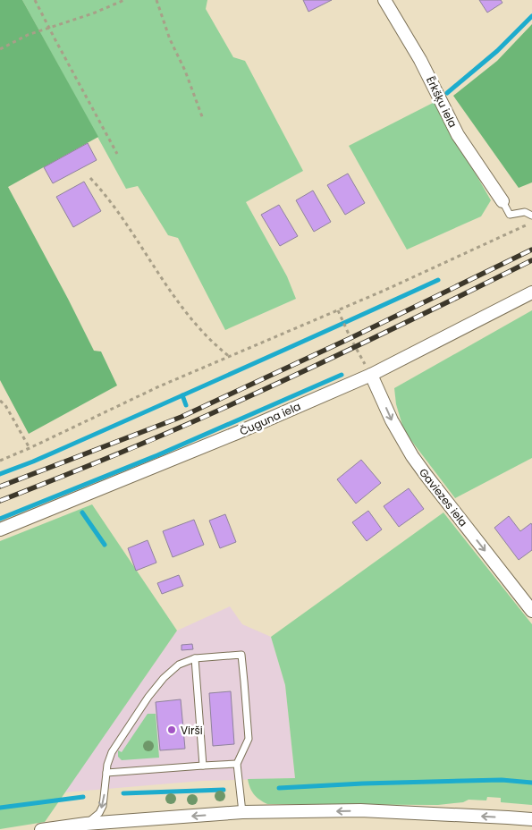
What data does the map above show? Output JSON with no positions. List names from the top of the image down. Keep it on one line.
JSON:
{"streets":{"street":["Ērkšķu iela","Čuguna iela","Gaviezes iela"]},"crossings":[["Čuguna iela","Gaviezes iela"]],"one_way":["Gaviezes iela"],"places":["Virši"]}
